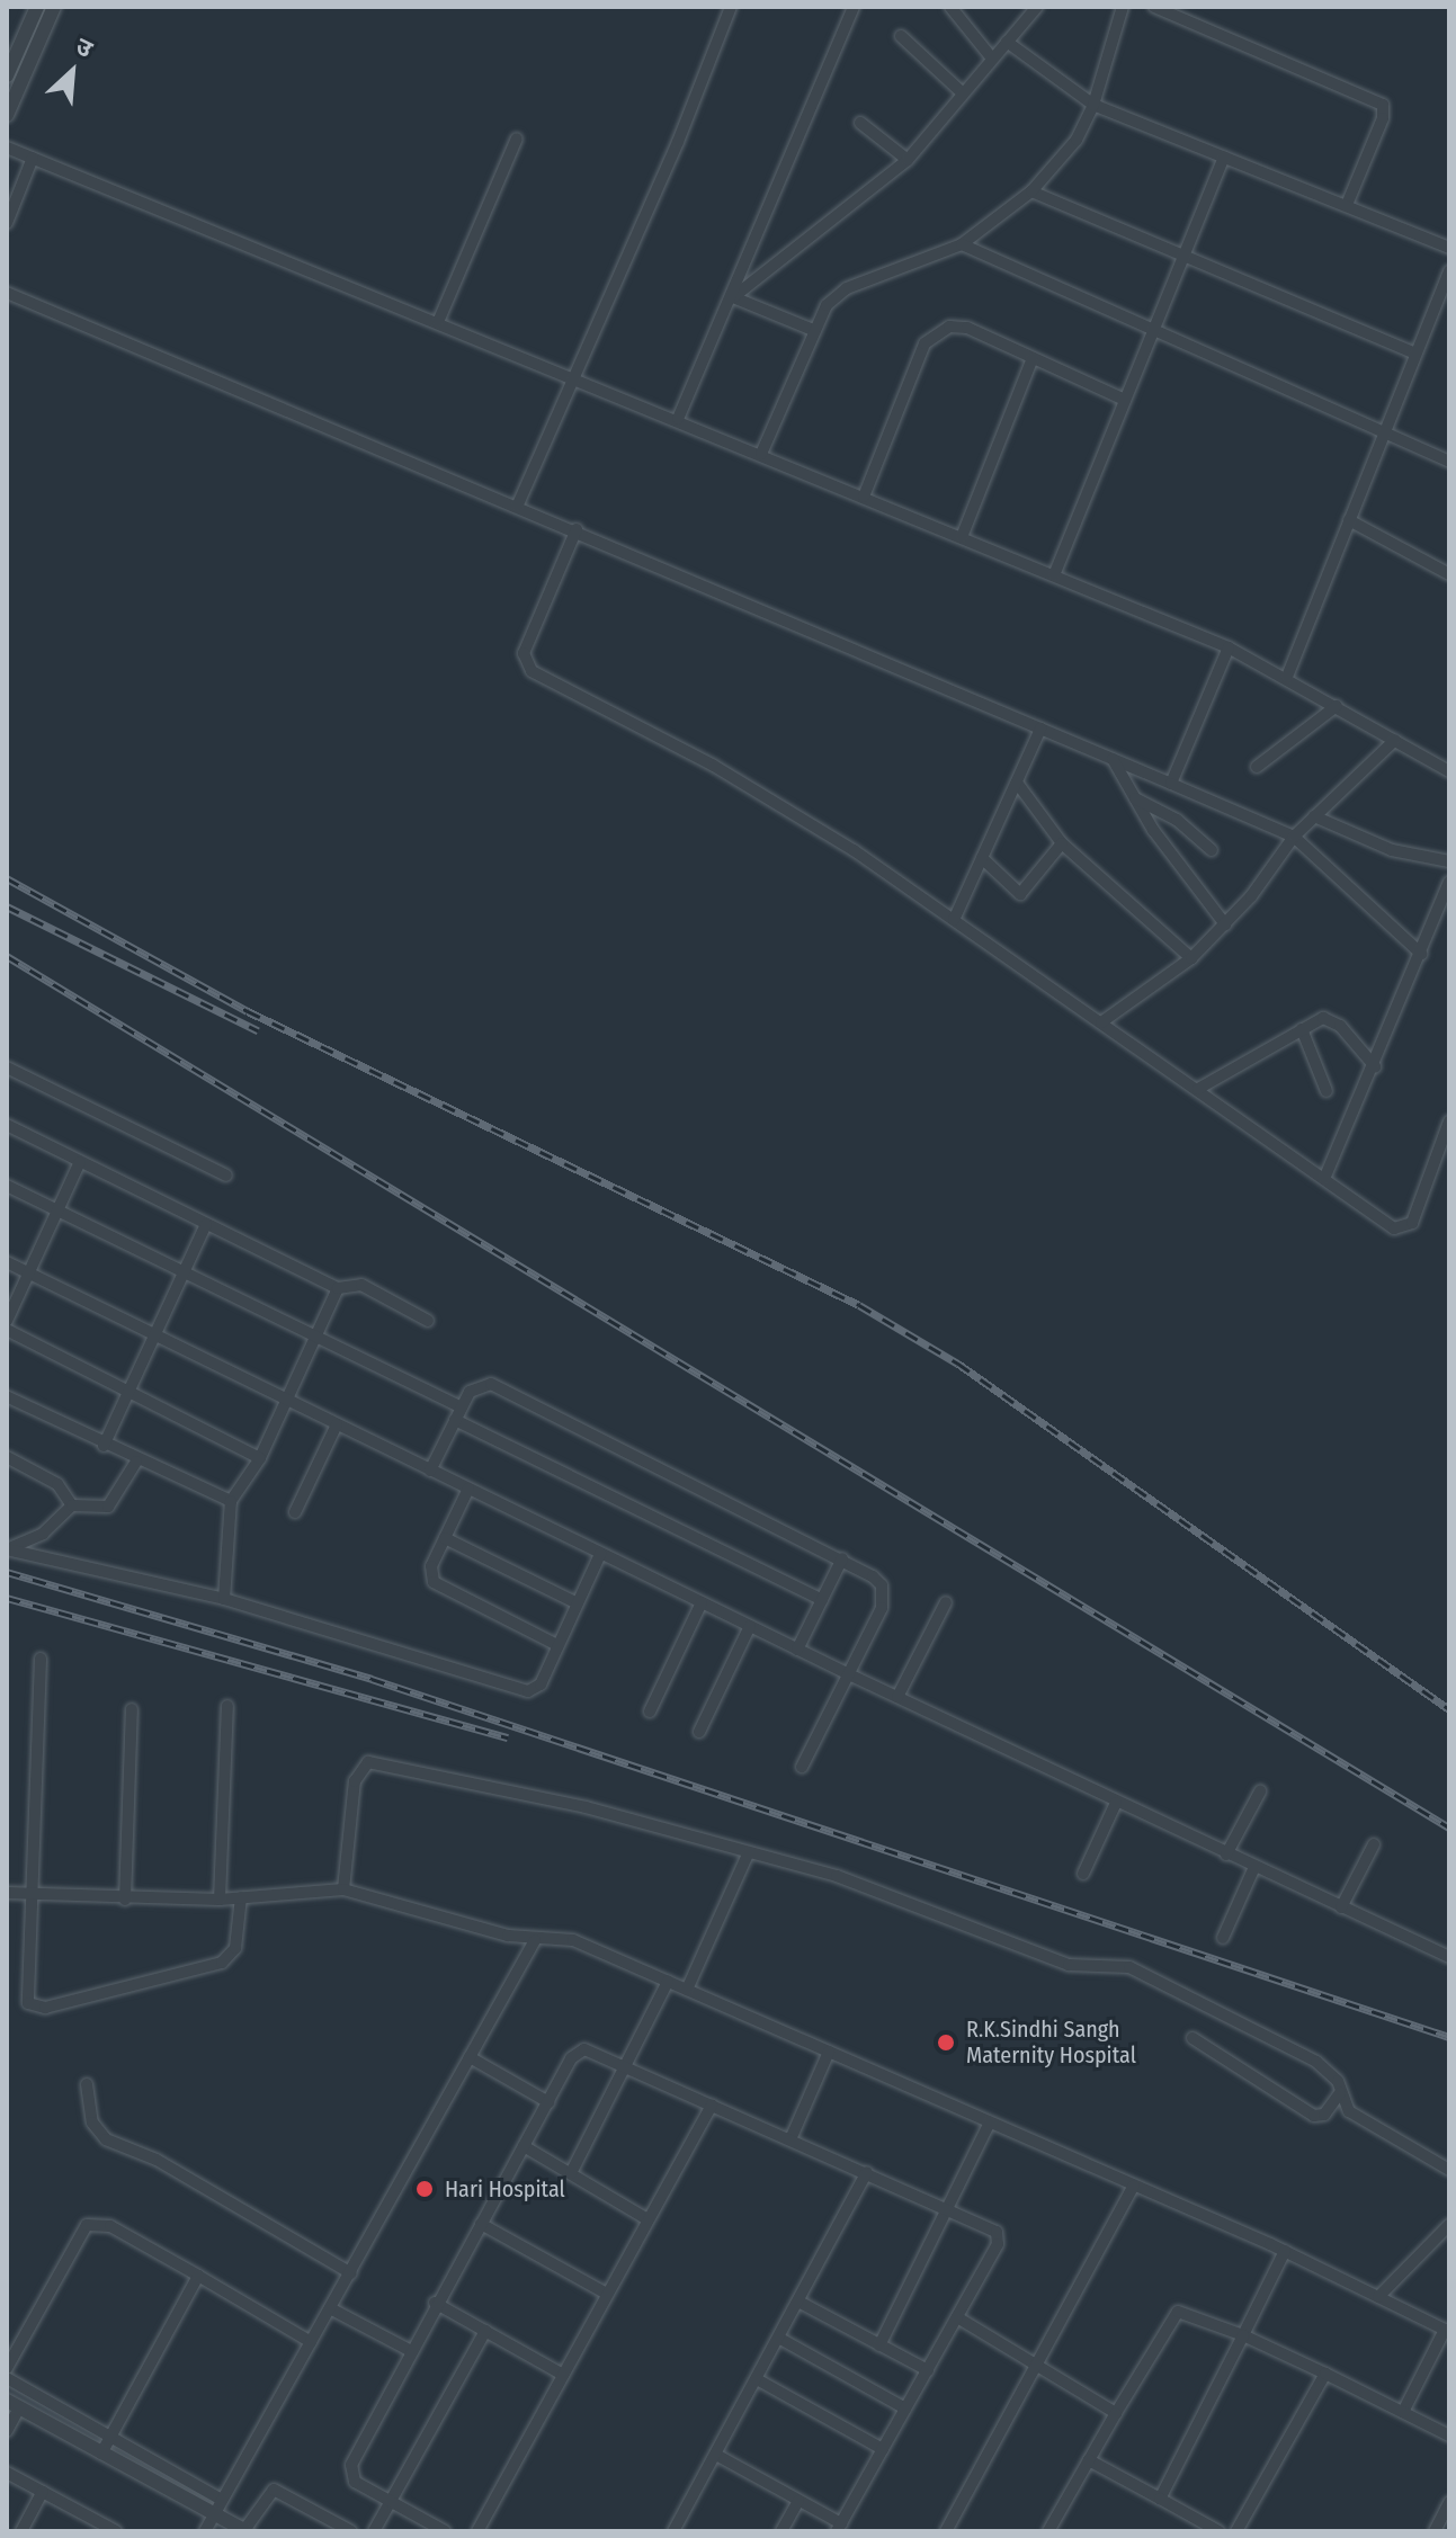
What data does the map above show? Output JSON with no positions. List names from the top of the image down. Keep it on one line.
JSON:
{"places":["R.K.Sindhi Sangh Maternity Hospital","Hari Hospital"],"north":"top right"}
